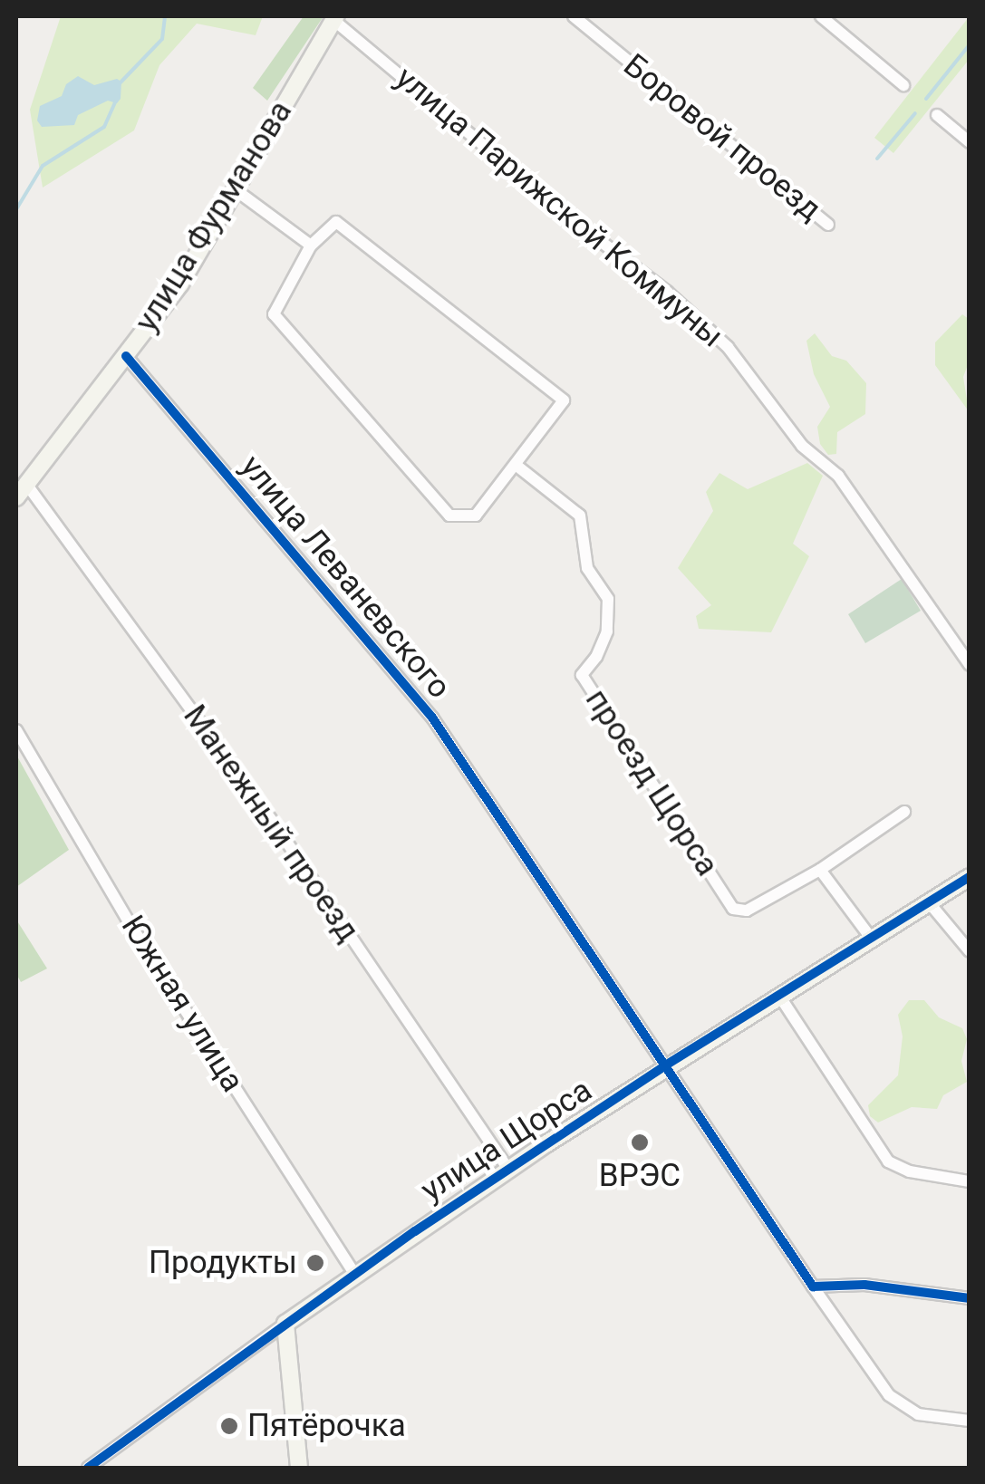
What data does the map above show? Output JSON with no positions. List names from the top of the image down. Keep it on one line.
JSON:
{"streets":{"street":["Боровой проезд","улица Парижской Коммуны","улица Фурманова","улица Леваневского","проезд Щорса","Манежный проезд","Южная улица","улица Щорса"]},"crossings":[["улица Парижской Коммуны","улица Фурманова"],["улица Фурманова","улица Леваневского"],["улица Фурманова","Манежный проезд"],["улица Леваневского","улица Щорса"],["Манежный проезд","улица Щорса"],["Южная улица","улица Щорса"]],"places":["ВРЭС","Продукты","Пятёрочка"]}
